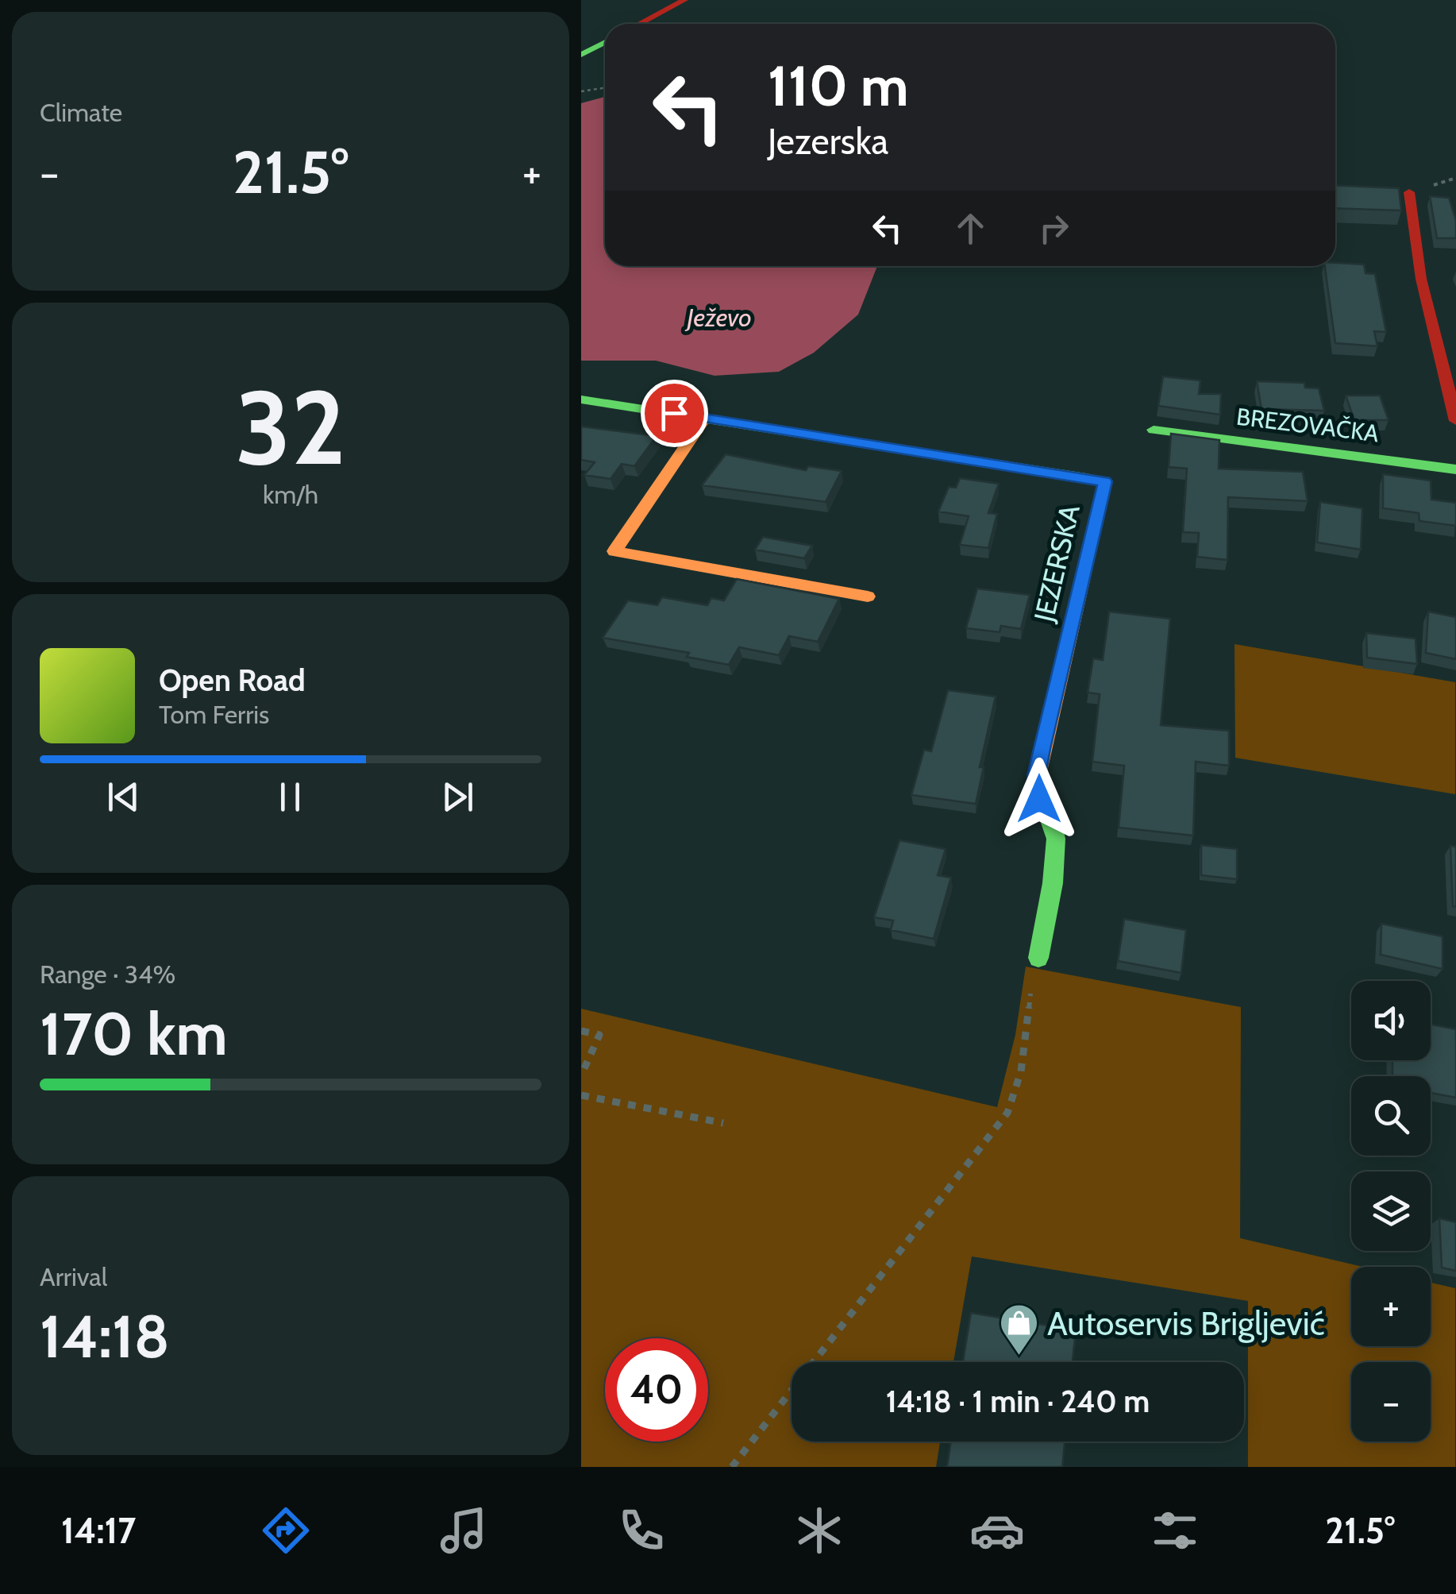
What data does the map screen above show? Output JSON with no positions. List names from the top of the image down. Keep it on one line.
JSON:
{"streets":{"street":["BREZOVAČKA","JEZERSKA"]},"water":["Ježevo"],"places":{"shop":["Autoservis Brigljević"]},"page":{"tile":["Climate",["32","km/h"],["Range · 34%","170 km"],["Arrival","14:18"]],"turn":["110 m","Jezerska"],"heat":["−","21.5°","+"],"song":["Open Road","Tom Ferris"],"map_buttons":["+","−"],"limit":"40","trip":"14:18 · 1 min · 240 m","tabs":["14:17","21.5°"]}}
